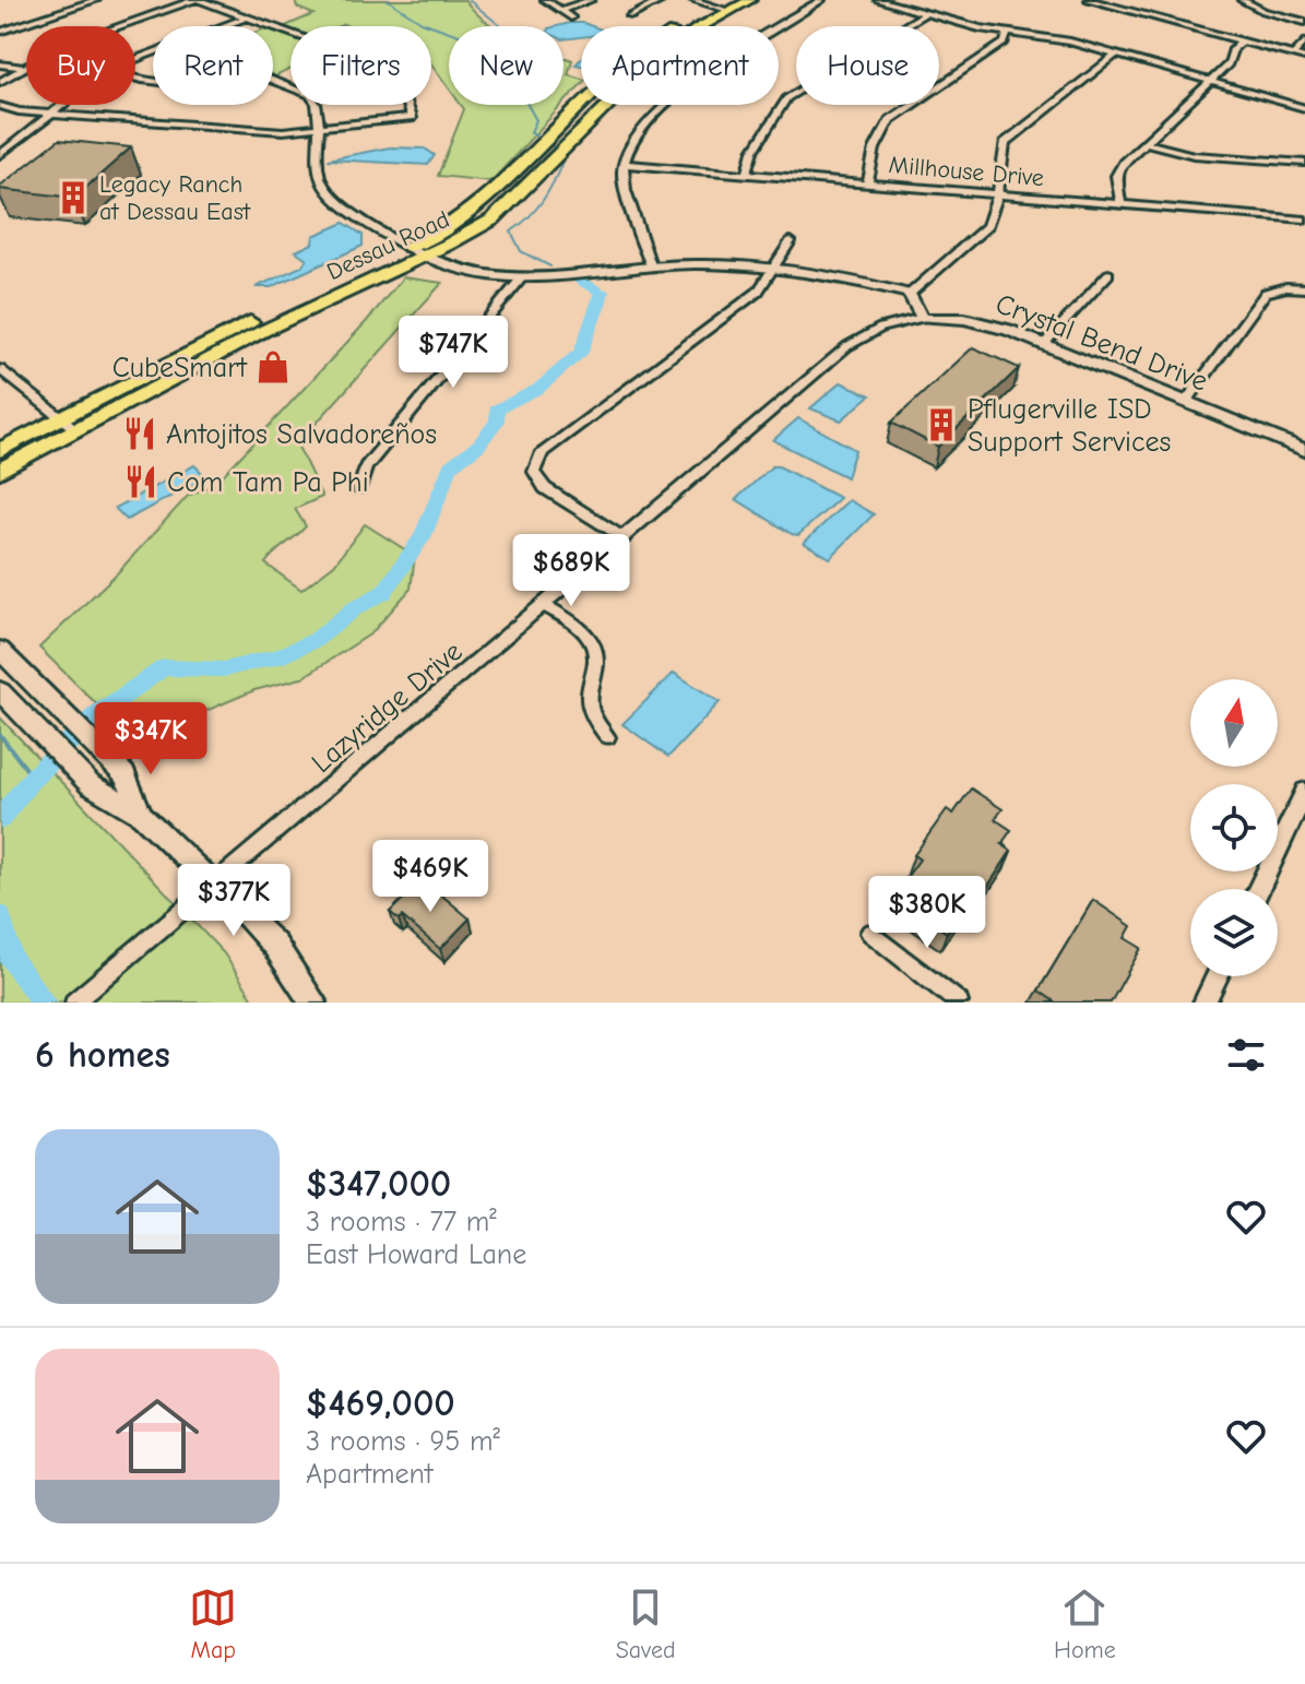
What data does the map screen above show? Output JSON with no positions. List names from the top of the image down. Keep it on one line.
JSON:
{"streets":{"main road":["Dessau Road"],"street":["Millhouse Drive","Crystal Bend Drive","Lazyridge Drive"]},"crossings":[["Crystal Bend Drive","Lazyridge Drive"]],"places":{"building":["Legacy Ranch at Dessau East","Pflugerville ISD Support Services"],"shop":["CubeSmart"],"restaurant":["Antojitos Salvadoreños","Com Tam Pa Phi"]},"north":"top","page":{"chip":["Buy","Rent","Filters","New","Apartment","House"],"price":["$747K","$689K","$347K","$469K","$377K","$380K"],"heading":"6 homes","list":[{"name":"$347,000","note":"3 rooms · 77 m² · East Howard Lane"},{"name":"$469,000","note":"3 rooms · 95 m² · Apartment"}],"tabs":["Map","Saved","Home"]}}
